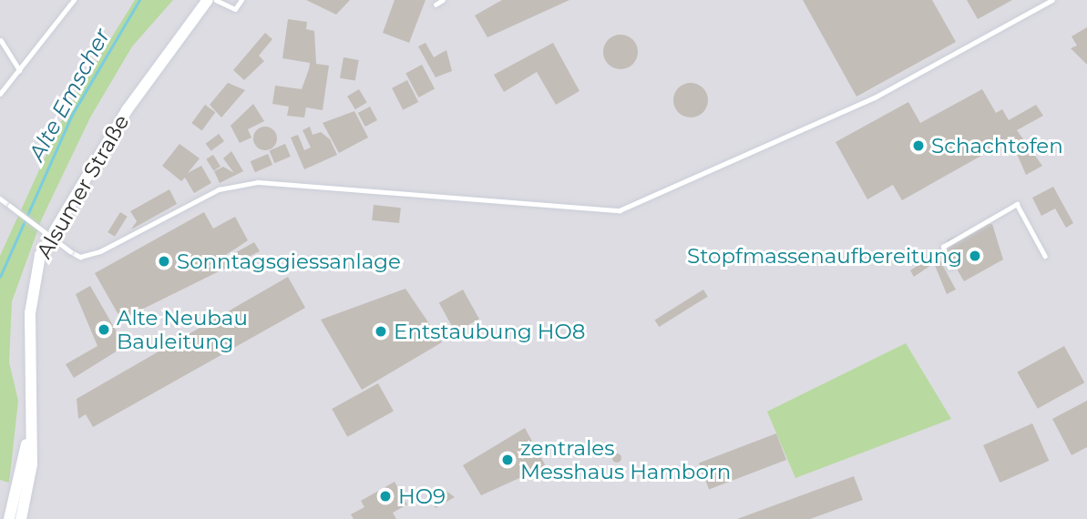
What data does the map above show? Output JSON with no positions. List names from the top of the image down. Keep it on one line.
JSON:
{"streets":{"street":["Alsumer Straße"]},"water":["Alte Emscher"],"places":["Schachtofen","Stopfmassenaufbereitung","Sonntagsgiessanlage","Alte Neubau Bauleitung","Entstaubung HO8","zentrales Messhaus Hamborn","HO9"]}
